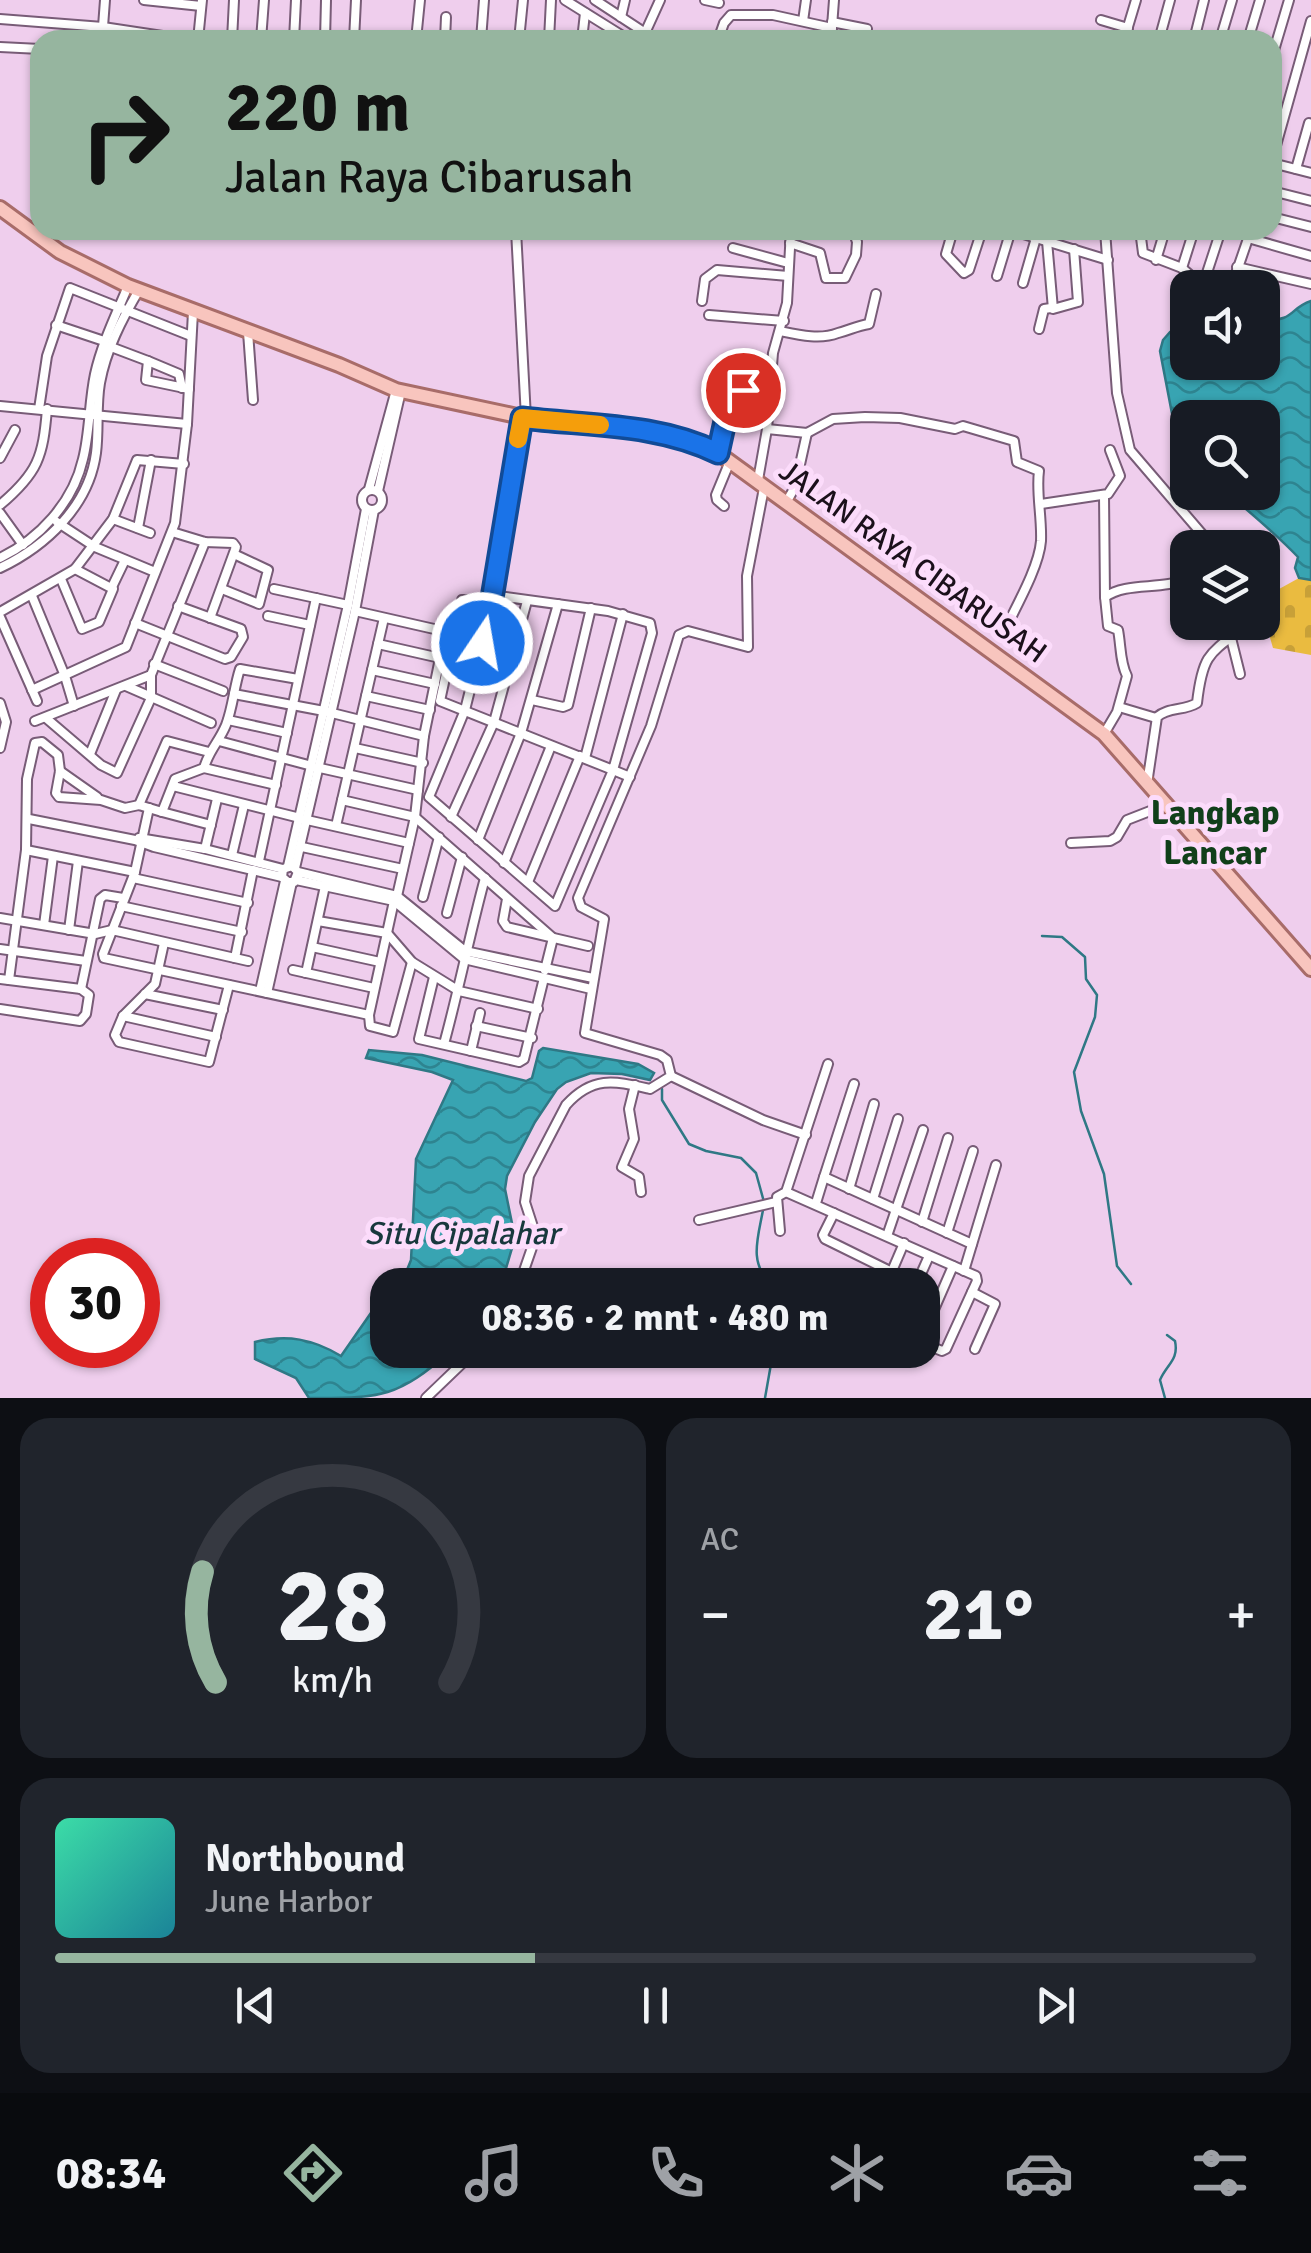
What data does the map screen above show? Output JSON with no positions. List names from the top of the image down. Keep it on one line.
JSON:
{"streets":{"main road":["JALAN RAYA CIBARUSAH"]},"districts":["Langkap Lancar"],"water":["Situ Cipalahar"],"page":{"turn":["220 m","Jalan Raya Cibarusah"],"limit":"30","trip":"08:36 · 2 mnt · 480 m","tile":"AC","heat":["−","21°","+"],"song":["Northbound","June Harbor"],"tabs":"08:34","gauge":["28","km/h"]}}
